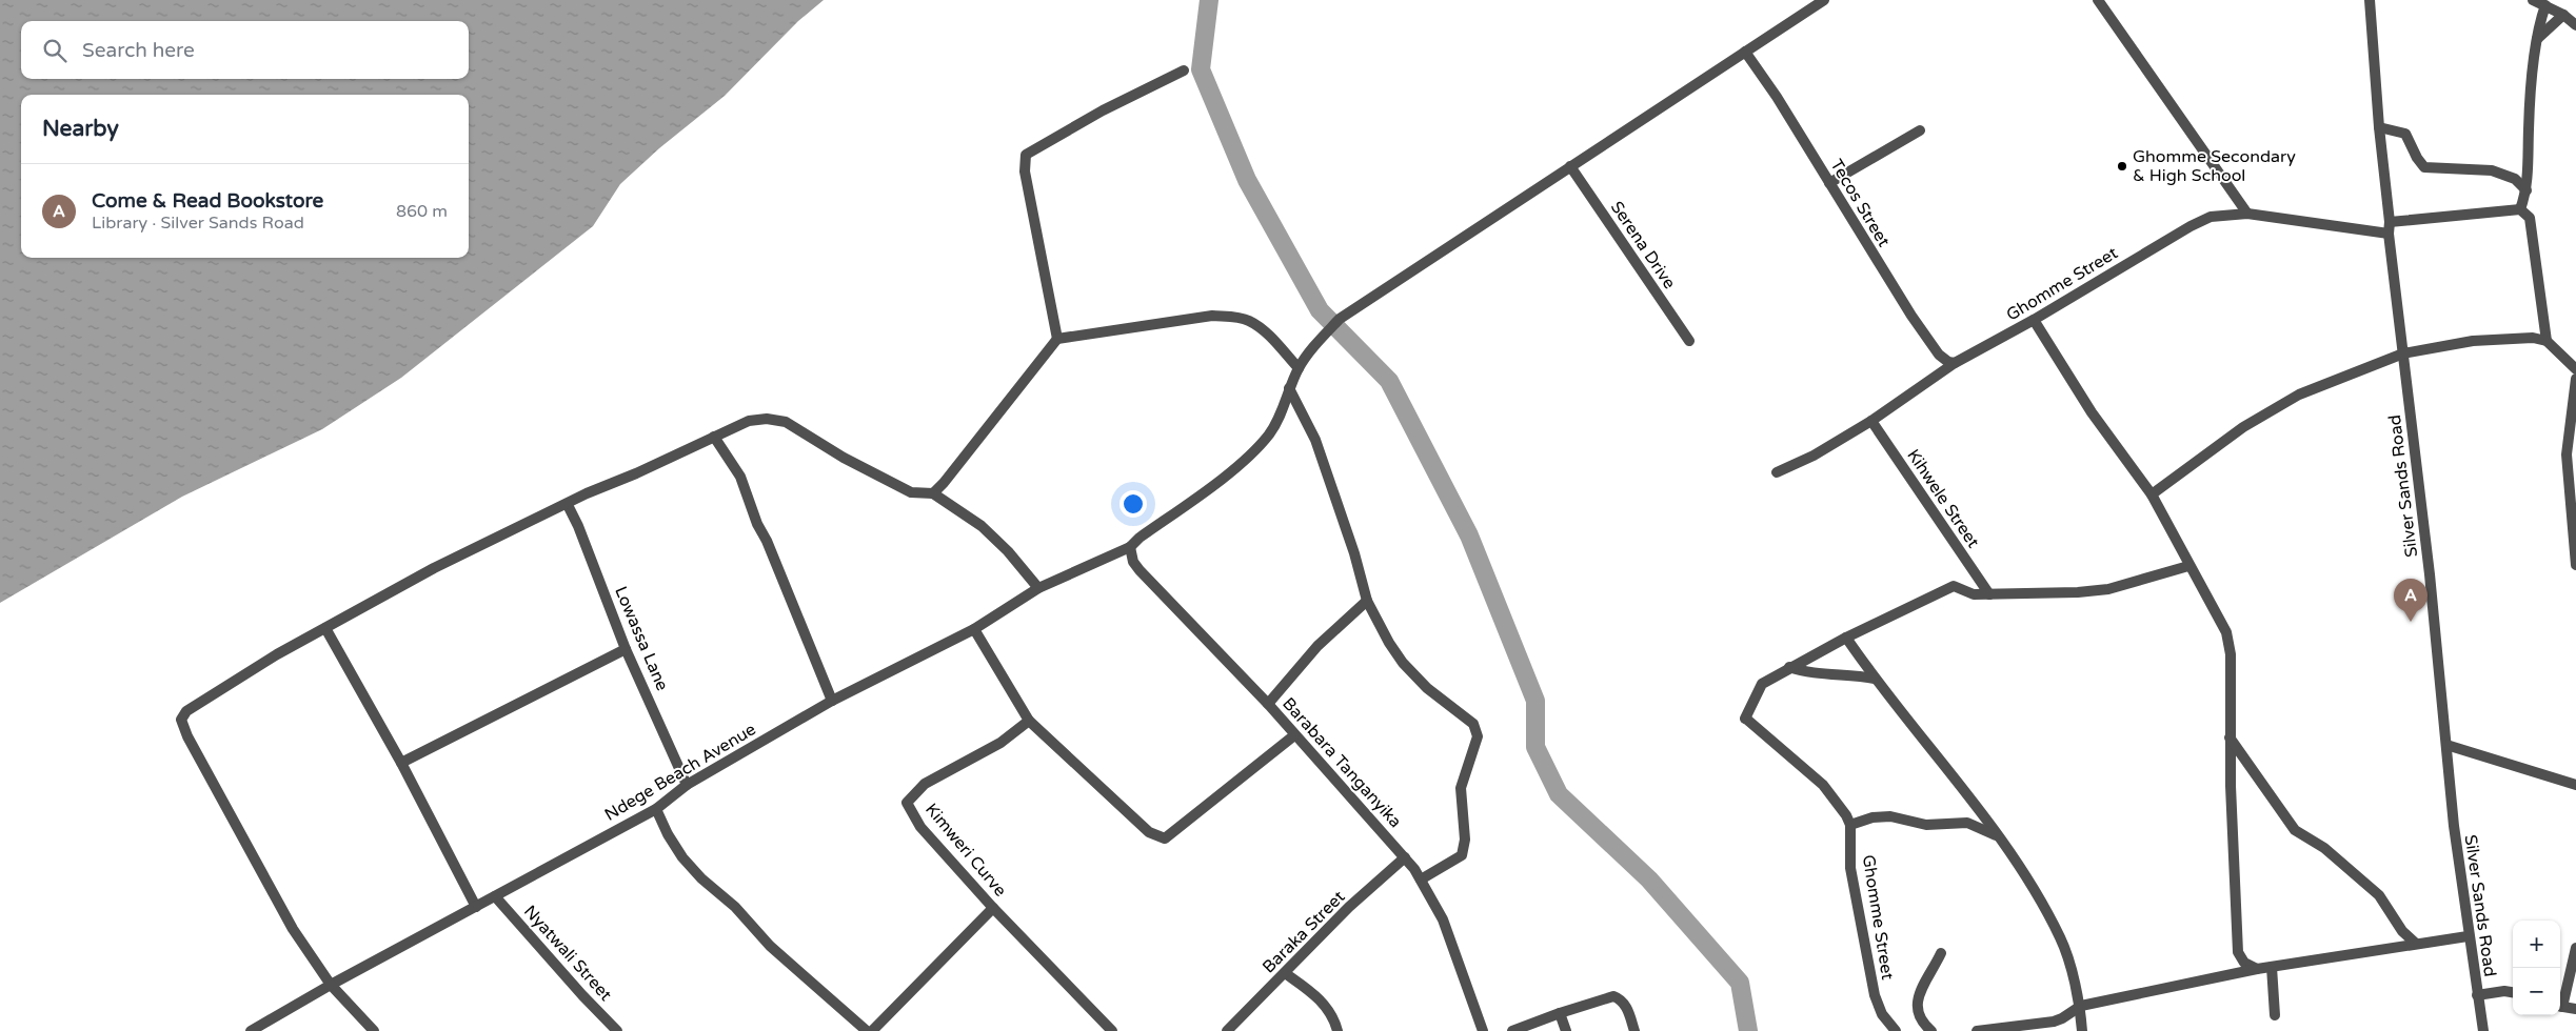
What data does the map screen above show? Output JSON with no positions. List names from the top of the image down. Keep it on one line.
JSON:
{"streets":{"street":["Tecos Street","Serena Drive","Ghomme Street","Silver Sands Road","Kihwele Street","Lowassa Lane","Barabara Tanganyika","Ndege Beach Avenue","Kimweri Curve","Baraka Street","Nyatwali Street"]},"crossings":[["Tecos Street","Ghomme Street"],["Tecos Street","Ndege Beach Avenue"],["Serena Drive","Ndege Beach Avenue"],["Ghomme Street","Silver Sands Road"],["Ghomme Street","Kihwele Street"],["Lowassa Lane","Ndege Beach Avenue"],["Barabara Tanganyika","Ndege Beach Avenue"],["Barabara Tanganyika","Baraka Street"],["Ndege Beach Avenue","Nyatwali Street"]],"places":["Ghomme Secondary & High School"],"page":{"search":"Search here","heading":"Nearby","list":[{"mark":"A","name":"Come & Read Bookstore","note":"Library · Silver Sands Road","value":"860 m"}],"pins":"A","map_buttons":["+","−"]}}
